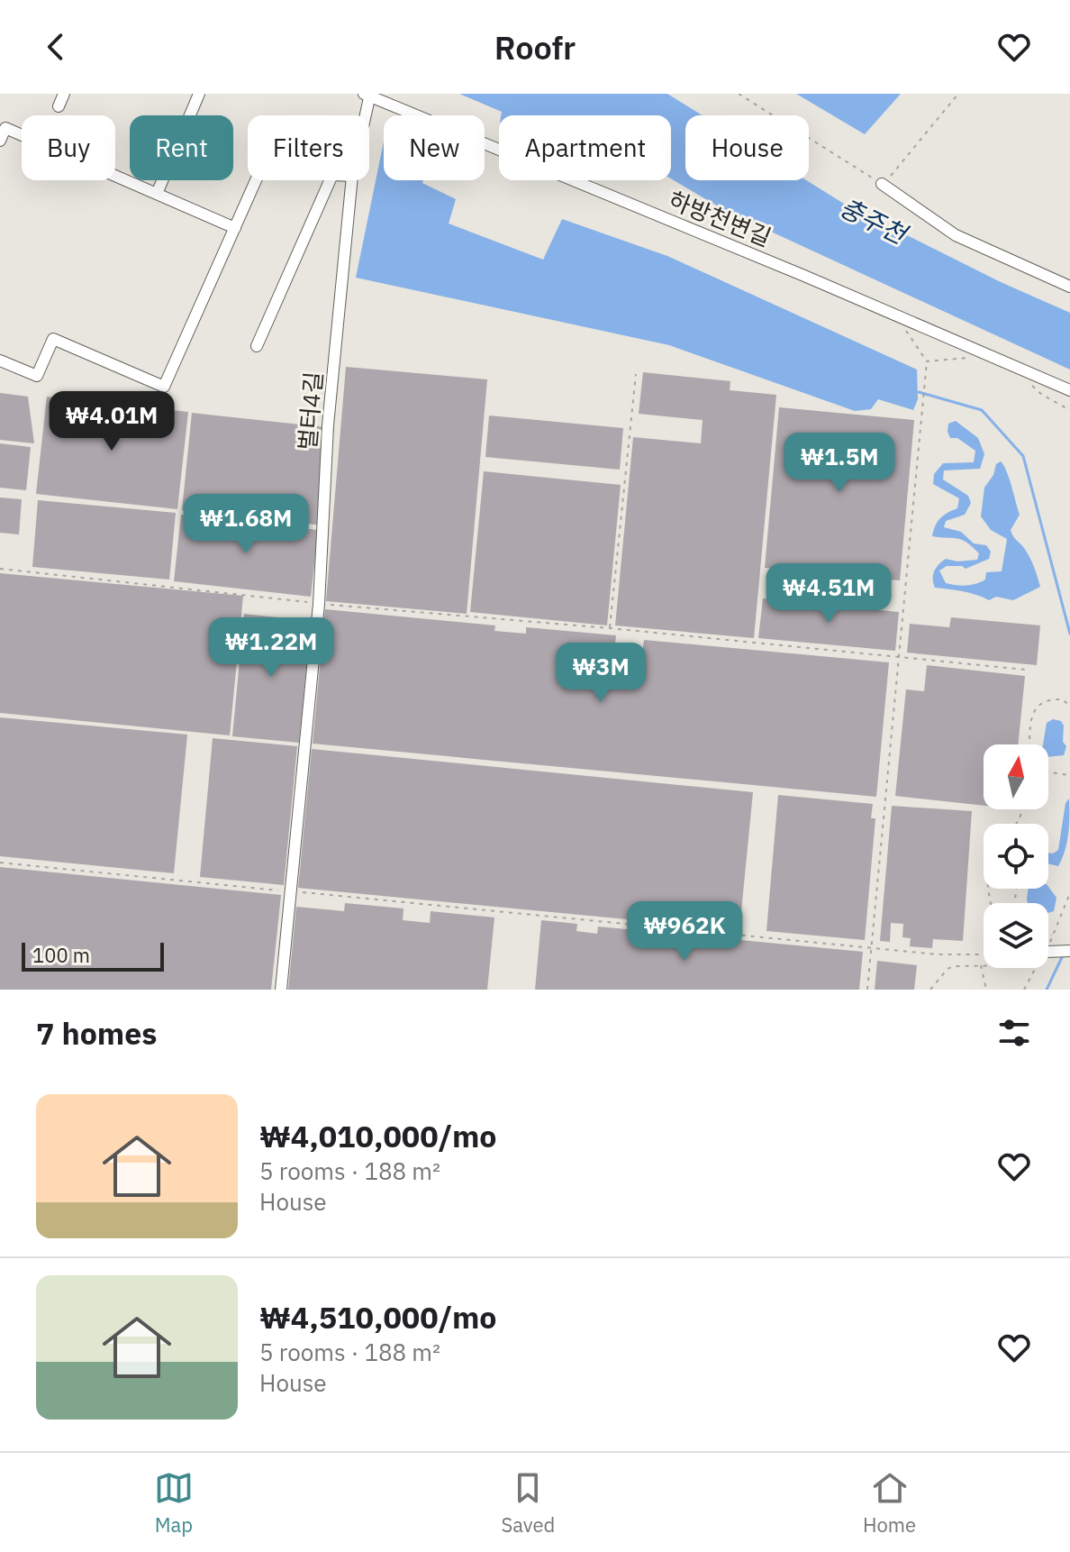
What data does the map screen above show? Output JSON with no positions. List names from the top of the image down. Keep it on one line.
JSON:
{"streets":{"street":["하방천변길","벌터4길"]},"crossings":[["하방천변길","벌터4길"]],"water":["충주천"],"scale_bar":"100 m","north":"top","page":{"header":"Roofr","chip":["Buy","Rent","Filters","New","Apartment","House"],"price":["₩4.01M","₩1.5M","₩1.68M","₩4.51M","₩1.22M","₩3M","₩962K"],"scale":"100 m","heading":"7 homes","list":[{"name":"₩4,010,000/mo","note":"5 rooms · 188 m² · House"},{"name":"₩4,510,000/mo","note":"5 rooms · 188 m² · House"}],"tabs":["Map","Saved","Home"]}}
